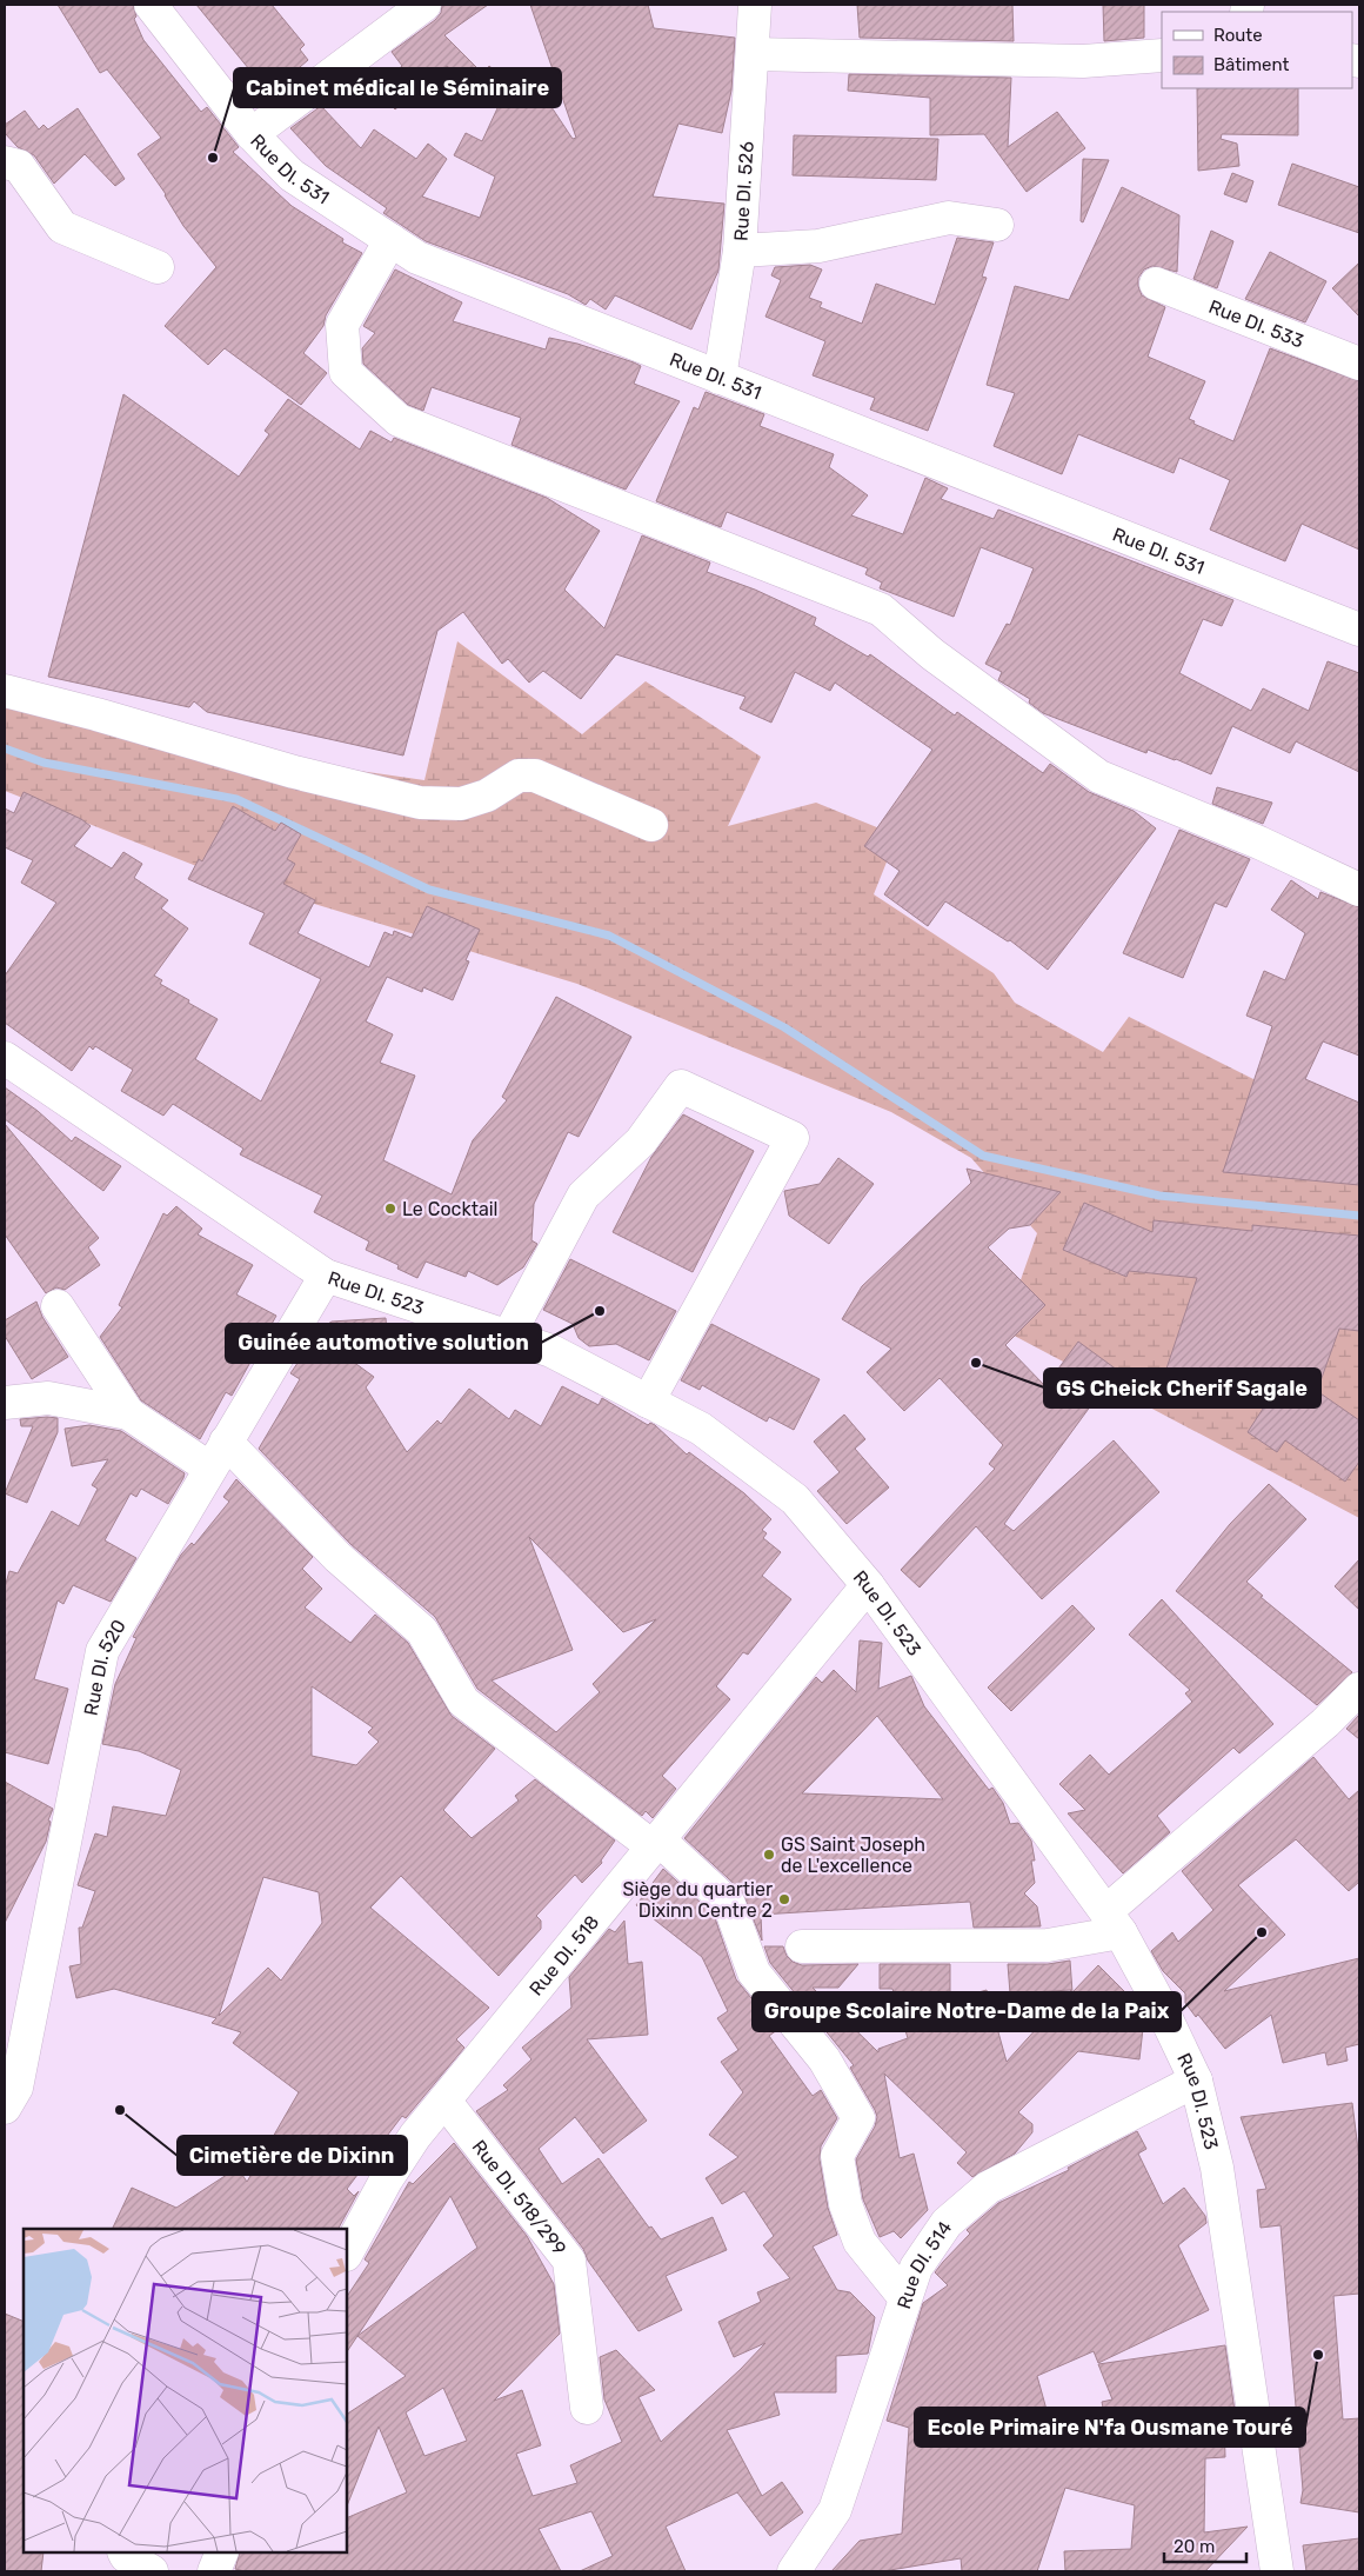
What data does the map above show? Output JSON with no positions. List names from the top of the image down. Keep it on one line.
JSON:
{"streets":{"street":["Rue DI. 531","Rue DI. 526","Rue DI. 533","Rue DI. 523","Rue DI. 520","Rue DI. 518","Rue DI. 518/299","Rue DI. 514"]},"crossings":[["Rue DI. 531","Rue DI. 526"],["Rue DI. 523","Rue DI. 520"],["Rue DI. 523","Rue DI. 518"],["Rue DI. 523","Rue DI. 514"],["Rue DI. 518","Rue DI. 518/299"]],"places":["Cabinet médical le Séminaire","Le Cocktail","Guinée automotive solution","GS Cheick Cherif Sagale","GS Saint Joseph de L'excellence","Siège du quartier Dixinn Centre 2","Groupe Scolaire Notre-Dame de la Paix","Cimetière de Dixinn","Ecole Primaire N'fa Ousmane Touré"],"legend":["Route","Bâtiment"],"scale_bar":"20 m"}
